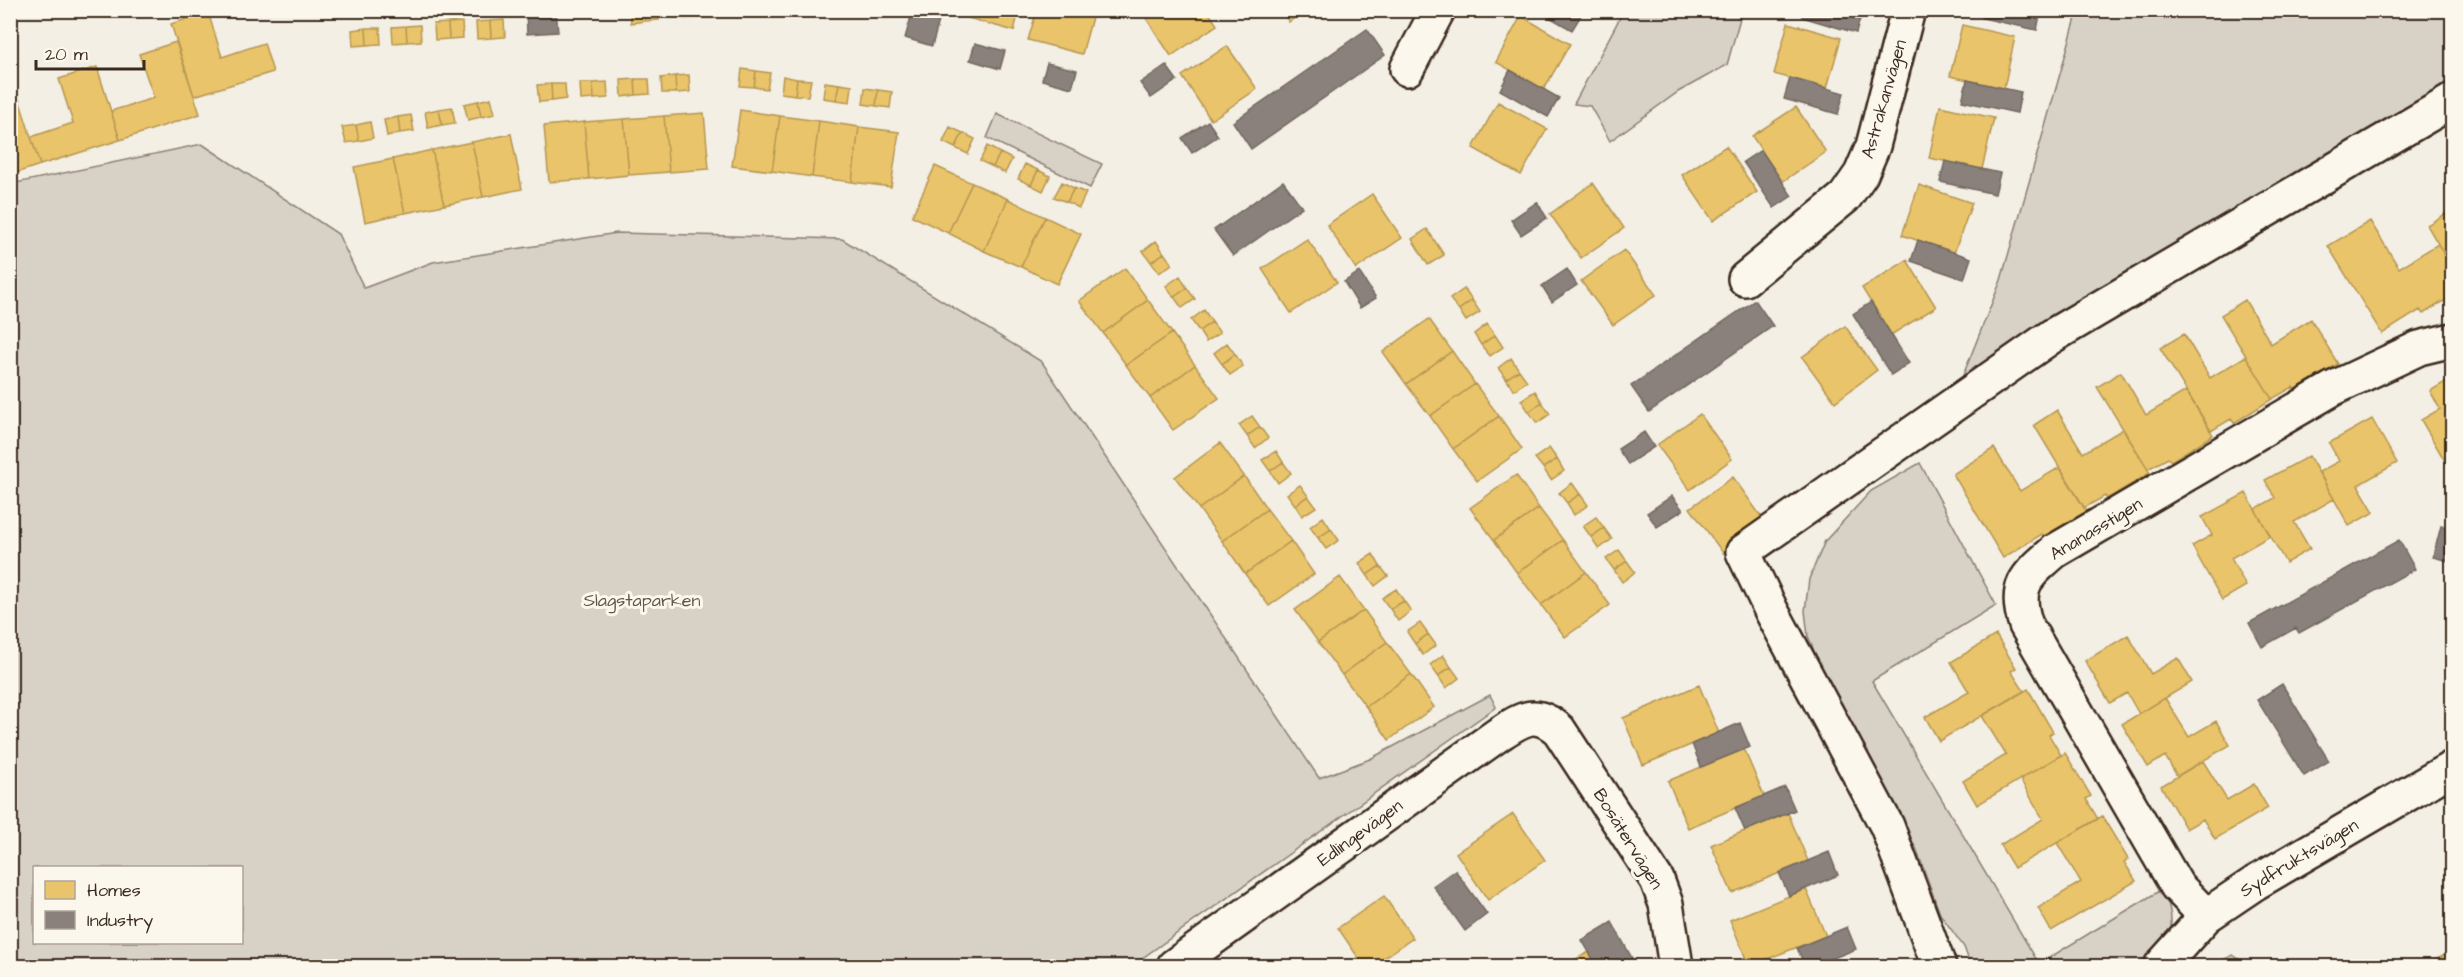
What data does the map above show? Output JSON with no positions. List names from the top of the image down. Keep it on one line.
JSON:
{"streets":{"street":["Astrakanvägen","Ananasstigen","Edlingevägen","Bosätervägen","Sydfruktsvägen"]},"crossings":[["Ananasstigen","Sydfruktsvägen"],["Edlingevägen","Bosätervägen"]],"parks":["Slagstaparken"],"legend":["Homes","Industry"],"scale_bar":"20 m"}
